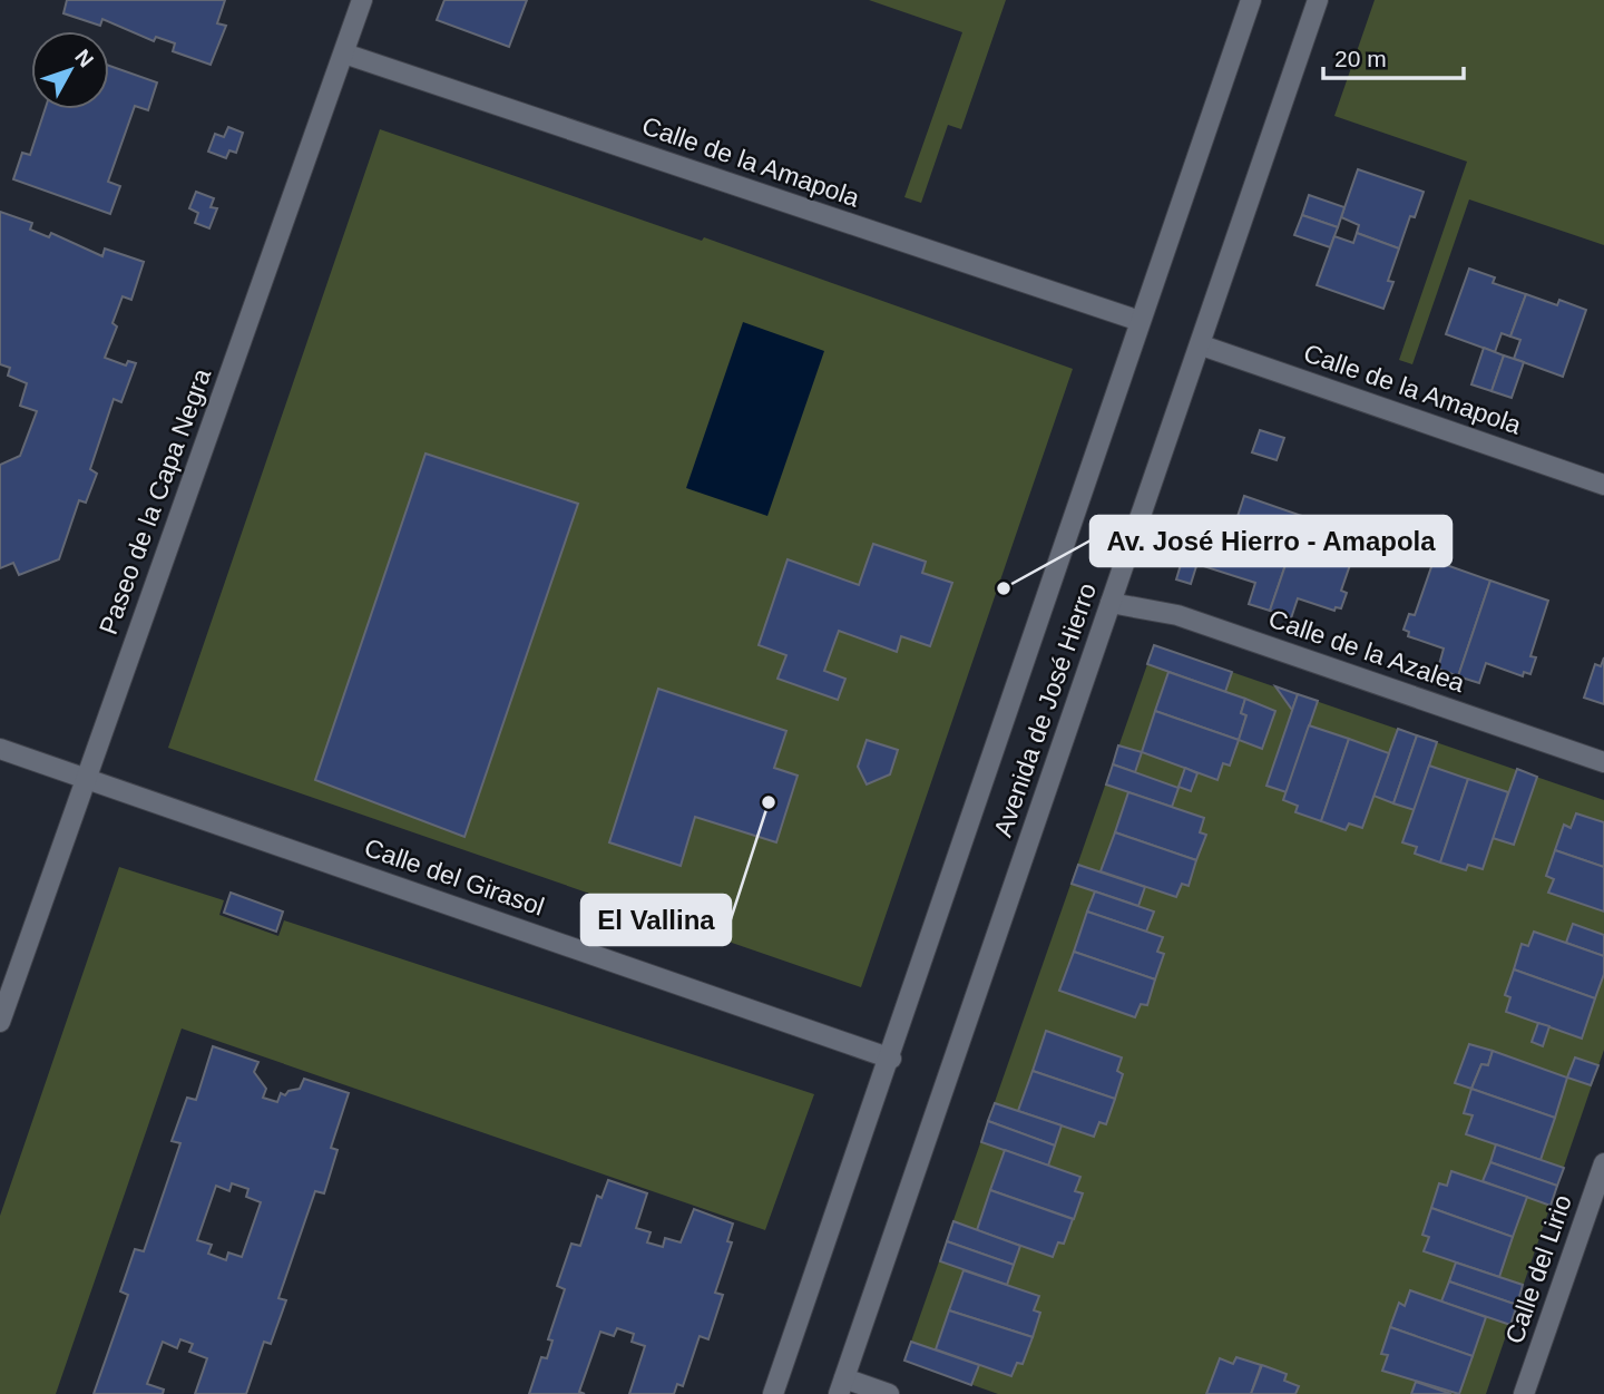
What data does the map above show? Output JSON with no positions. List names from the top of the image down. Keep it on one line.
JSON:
{"streets":{"street":["Calle de la Amapola","Paseo de la Capa Negra","Calle de la Azalea","Avenida de José Hierro","Calle del Girasol","Calle del Lirio"]},"crossings":[["Calle de la Amapola","Paseo de la Capa Negra"],["Calle de la Amapola","Avenida de José Hierro"],["Paseo de la Capa Negra","Calle del Girasol"],["Calle de la Azalea","Avenida de José Hierro"],["Avenida de José Hierro","Calle del Girasol"]],"places":["Av. José Hierro - Amapola","El Vallina"],"scale_bar":"20 m","north":"top right"}
